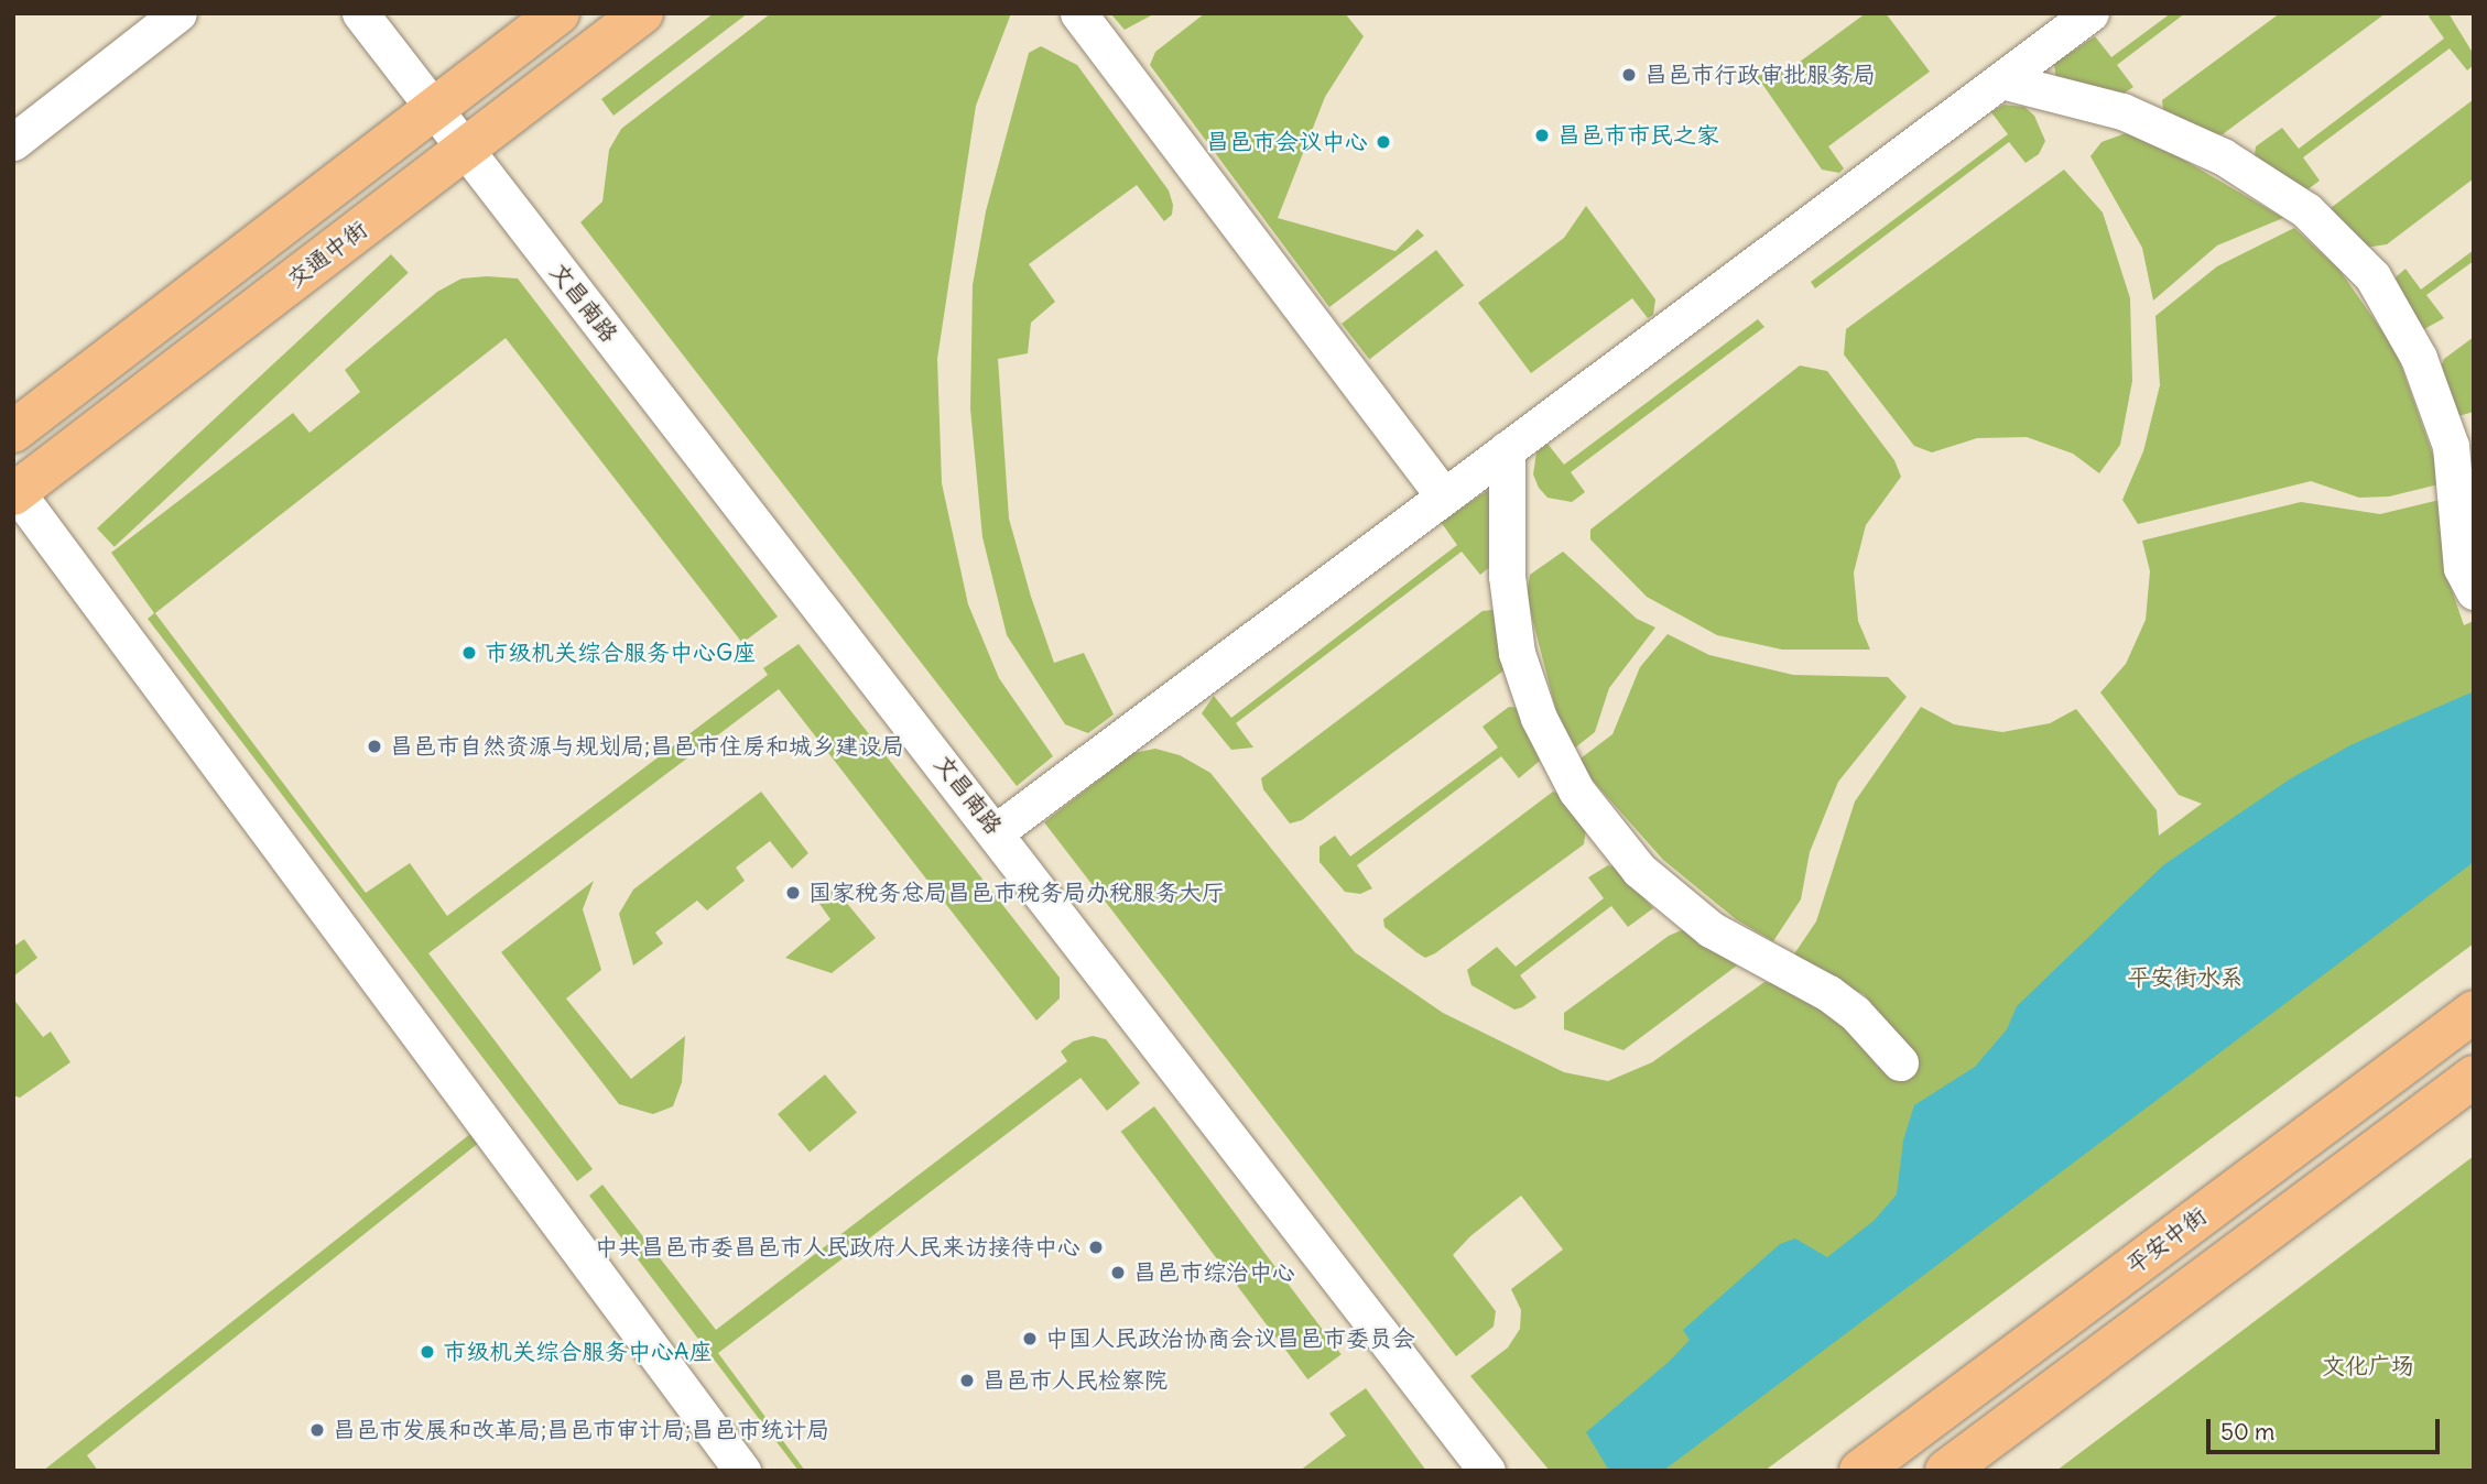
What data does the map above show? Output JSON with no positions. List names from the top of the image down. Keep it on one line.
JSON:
{"streets":{"main road":["交通中街","平安中街"],"street":["文昌南路"]},"crossings":[["交通中街","文昌南路"]],"parks":["平安街水系","文化广场"],"places":["昌邑市行政审批服务局","昌邑市市民之家","昌邑市会议中心","市级机关综合服务中心G座","昌邑市自然资源与规划局;昌邑市住房和城乡建设局","国家税务总局昌邑市税务局办税服务大厅","中共昌邑市委昌邑市人民政府人民来访接待中心","昌邑市综治中心","中国人民政治协商会议昌邑市委员会","市级机关综合服务中心A座","昌邑市人民检察院","昌邑市发展和改革局;昌邑市审计局;昌邑市统计局"],"scale_bar":"50 m"}
